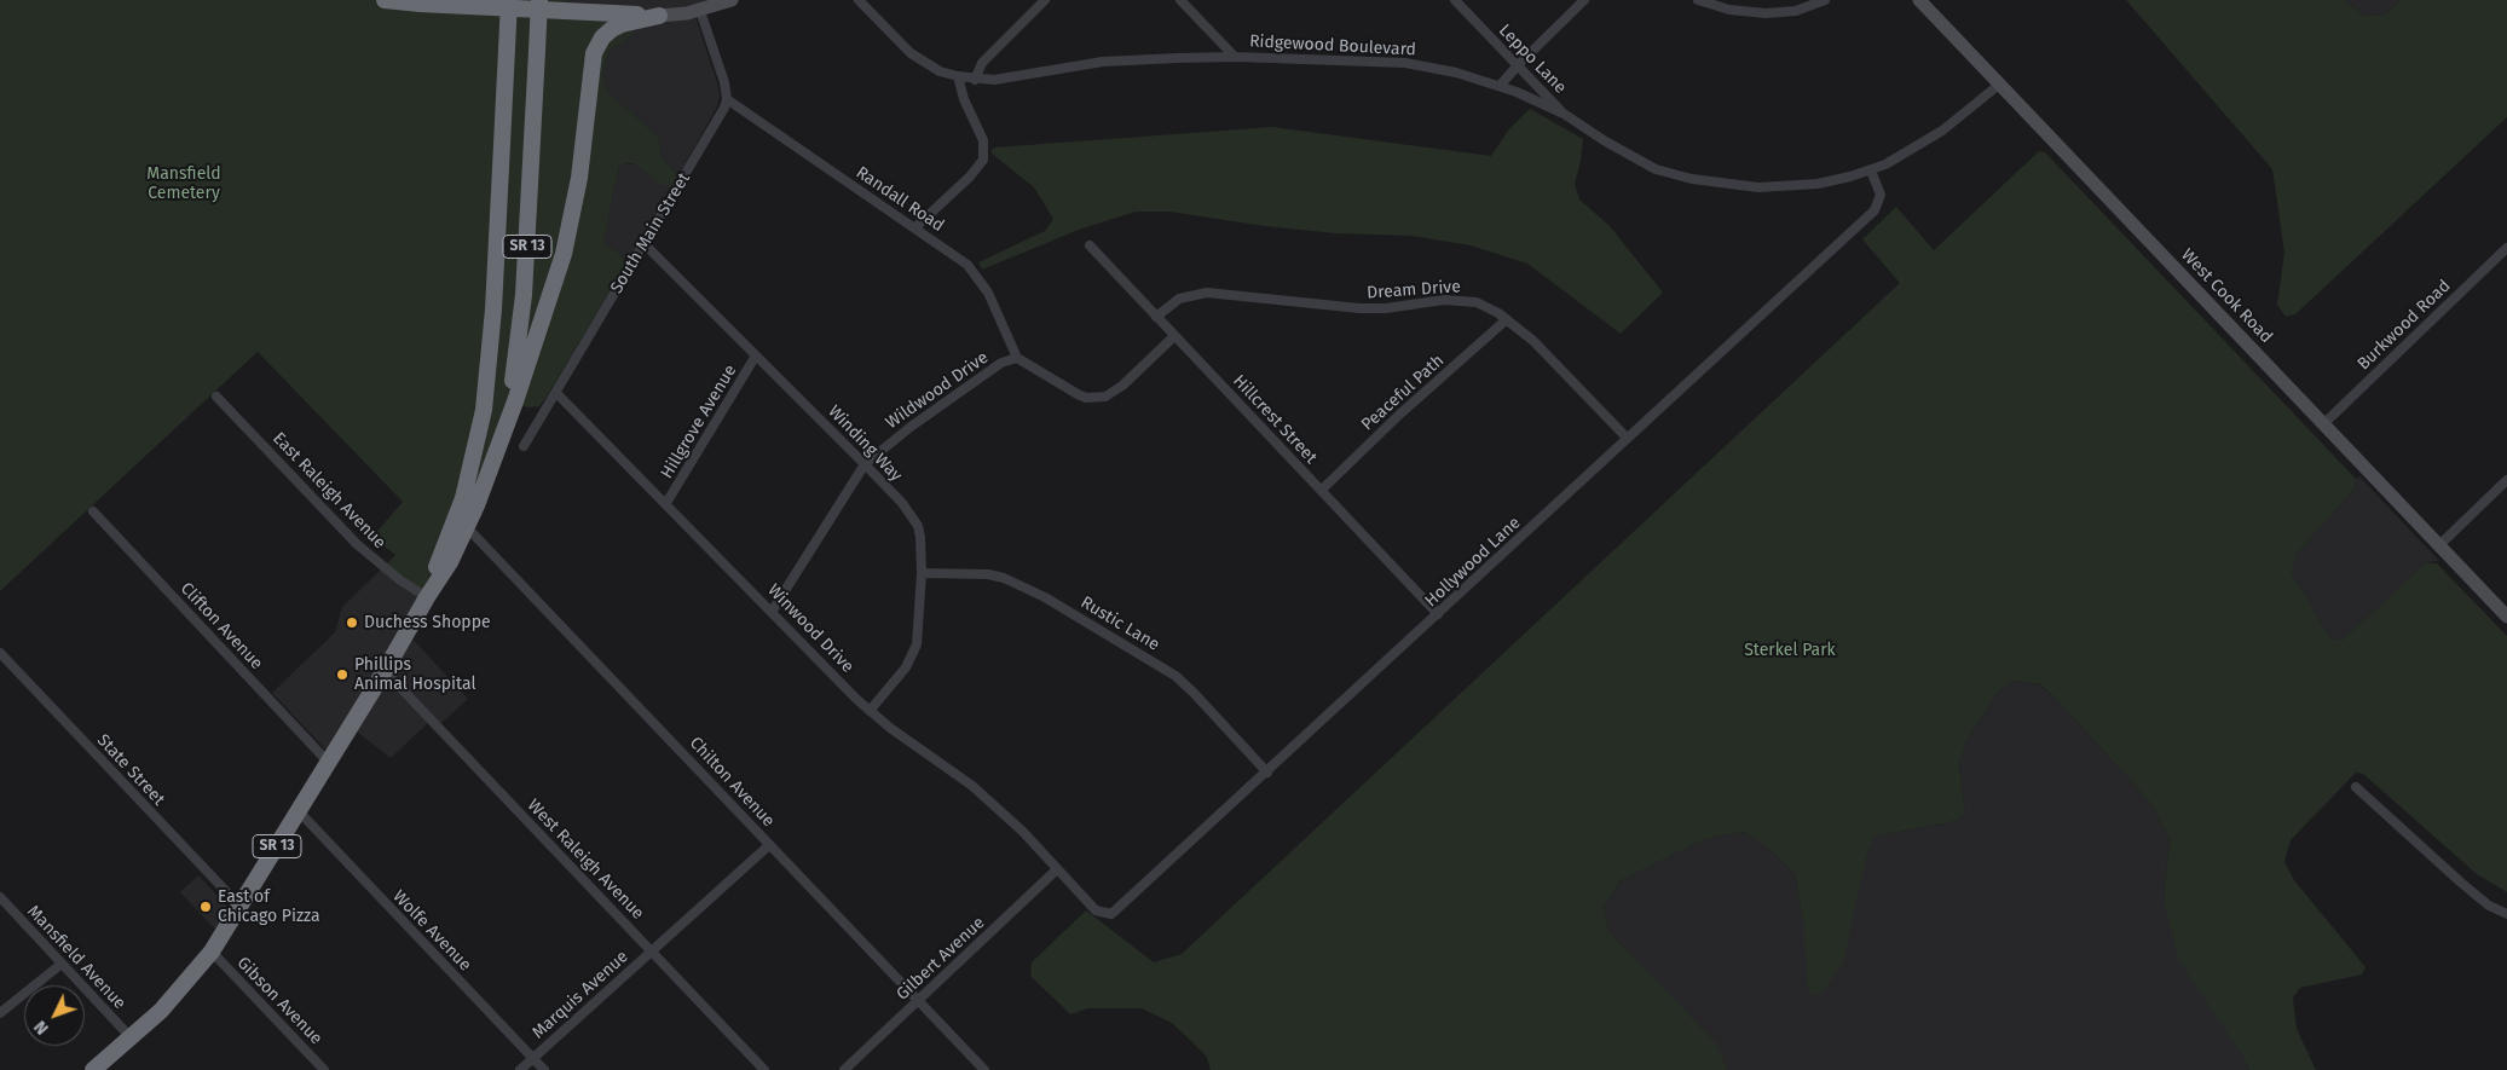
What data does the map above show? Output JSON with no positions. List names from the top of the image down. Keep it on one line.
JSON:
{"streets":{"highway":["SR 13"],"main road":["West Cook Road"],"street":["Ridgewood Boulevard","Leppo Lane","Randall Road","South Main Street","Dream Drive","Burkwood Road","Wildwood Drive","Peaceful Path","Hillcrest Street","Hillgrove Avenue","Winding Way","East Raleigh Avenue","Hollywood Lane","Rustic Lane","Clifton Avenue","Winwood Drive","State Street","Chilton Avenue","West Raleigh Avenue","Wolfe Avenue","Mansfield Avenue","Gilbert Avenue","Marquis Avenue","Gibson Avenue"]},"crossings":[["Ridgewood Boulevard","Leppo Lane"],["Ridgewood Boulevard","West Cook Road"],["Ridgewood Boulevard","Hollywood Lane"],["Randall Road","South Main Street"],["Randall Road","Wildwood Drive"],["South Main Street","Winding Way"],["South Main Street","Winwood Drive"],["SR 13","East Raleigh Avenue"],["SR 13","Clifton Avenue"],["SR 13","State Street"],["SR 13","Chilton Avenue"],["SR 13","West Raleigh Avenue"],["SR 13","Wolfe Avenue"],["SR 13","Mansfield Avenue"],["SR 13","Gibson Avenue"],["Dream Drive","Peaceful Path"],["Dream Drive","Hillcrest Street"],["Dream Drive","Hollywood Lane"],["West Cook Road","Burkwood Road"],["Wildwood Drive","Winding Way"],["Wildwood Drive","Winwood Drive"],["Peaceful Path","Hillcrest Street"],["Hillcrest Street","Hollywood Lane"],["Hillgrove Avenue","Winding Way"],["Hillgrove Avenue","Winwood Drive"],["Winding Way","Rustic Lane"],["Winding Way","Winwood Drive"],["Hollywood Lane","Rustic Lane"],["Hollywood Lane","Winwood Drive"],["Hollywood Lane","Gilbert Avenue"],["Winwood Drive","Gilbert Avenue"],["Chilton Avenue","Gilbert Avenue"],["Chilton Avenue","Marquis Avenue"],["West Raleigh Avenue","Marquis Avenue"],["Wolfe Avenue","Marquis Avenue"]],"parks":["Mansfield Cemetery","Sterkel Park"],"places":["Duchess Shoppe","Phillips Animal Hospital","East of Chicago Pizza"],"north":"bottom left"}
